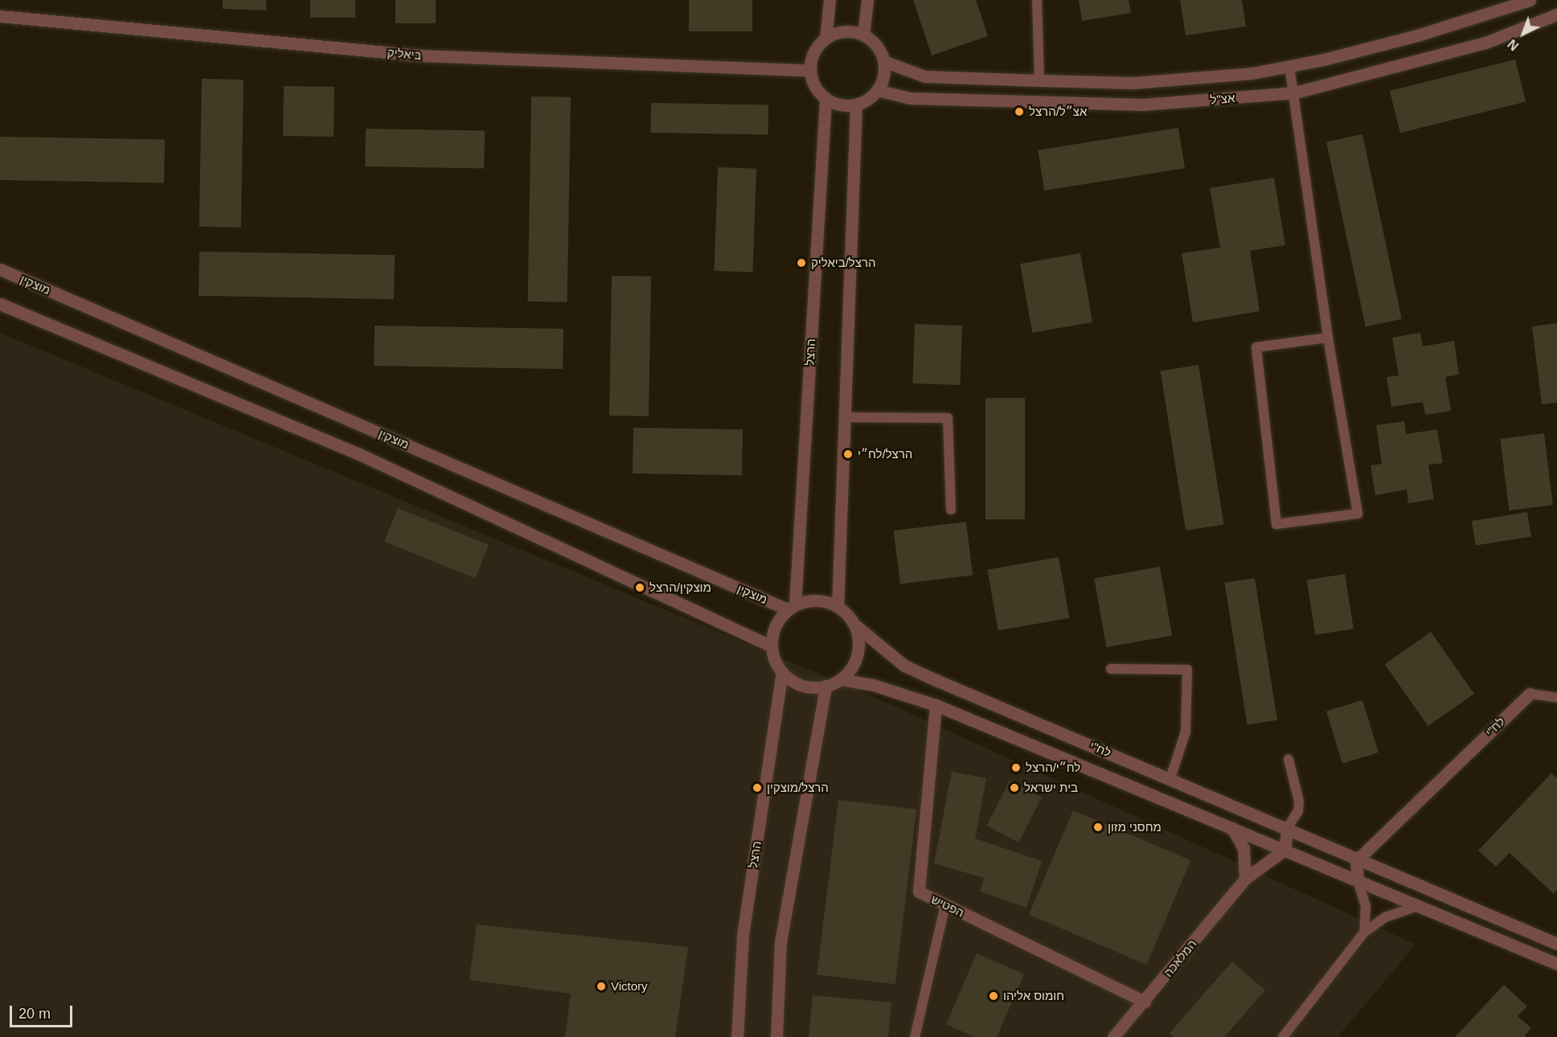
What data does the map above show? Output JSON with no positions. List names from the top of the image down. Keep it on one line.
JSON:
{"streets":{"street":["ביאליק","אצ\"ל","מוצקין","הרצל","לח\"י","הפטיש","המלאכה"]},"crossings":[["ביאליק","אצ\"ל"],["ביאליק","הרצל"],["אצ\"ל","הרצל"],["מוצקין","הרצל"],["מוצקין","לח\"י"],["הרצל","לח\"י"],["לח\"י","הפטיש"],["לח\"י","המלאכה"],["הפטיש","המלאכה"]],"places":["אצ״ל/הרצל","הרצל/ביאליק","הרצל/לח״י","מוצקין/הרצל","לח״י/הרצל","הרצל/מוצקין","בית ישראל","מחסני מזון","Victory","חומוס אליהו"],"scale_bar":"20 m","north":"bottom left"}
